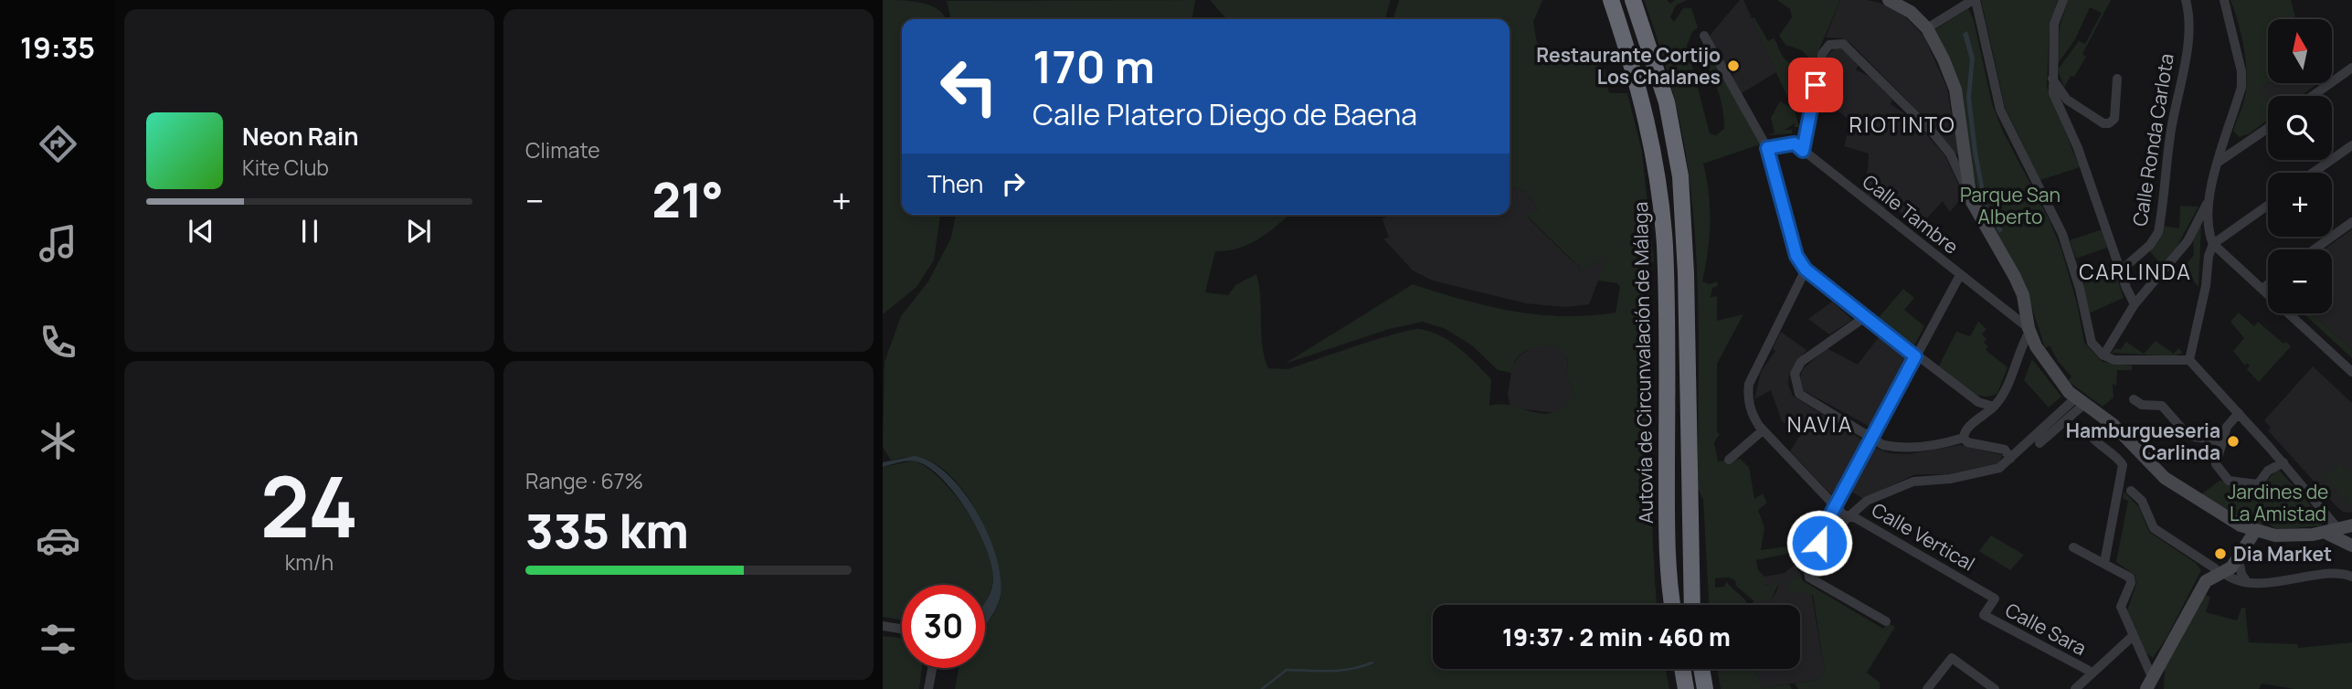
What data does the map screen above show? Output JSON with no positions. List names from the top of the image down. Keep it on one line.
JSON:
{"streets":{"highway":["Autovía de Circunvalación de Málaga"],"street":["Calle Ronda Carlota","Calle Tambre","Calle Vertical","Calle Sara"]},"crossings":[["Calle Vertical","Calle Sara"]],"districts":["RIOTINTO","CARLINDA","NAVIA"],"parks":["Parque San Alberto","Jardines de La Amistad"],"places":["Restaurante Cortijo Los Chalanes","Hamburgueseria Carlinda","Dia Market"],"north":"top","page":{"tabs":"19:35","tile":["Climate",["24","km/h"],["Range · 67%","335 km"]],"map_buttons":["+","−"],"turn":["170 m","Calle Platero Diego de Baena"],"song":["Neon Rain","Kite Club"],"then":"Then","heat":["−","21°","+"],"limit":"30","trip":"19:37 · 2 min · 460 m"}}
